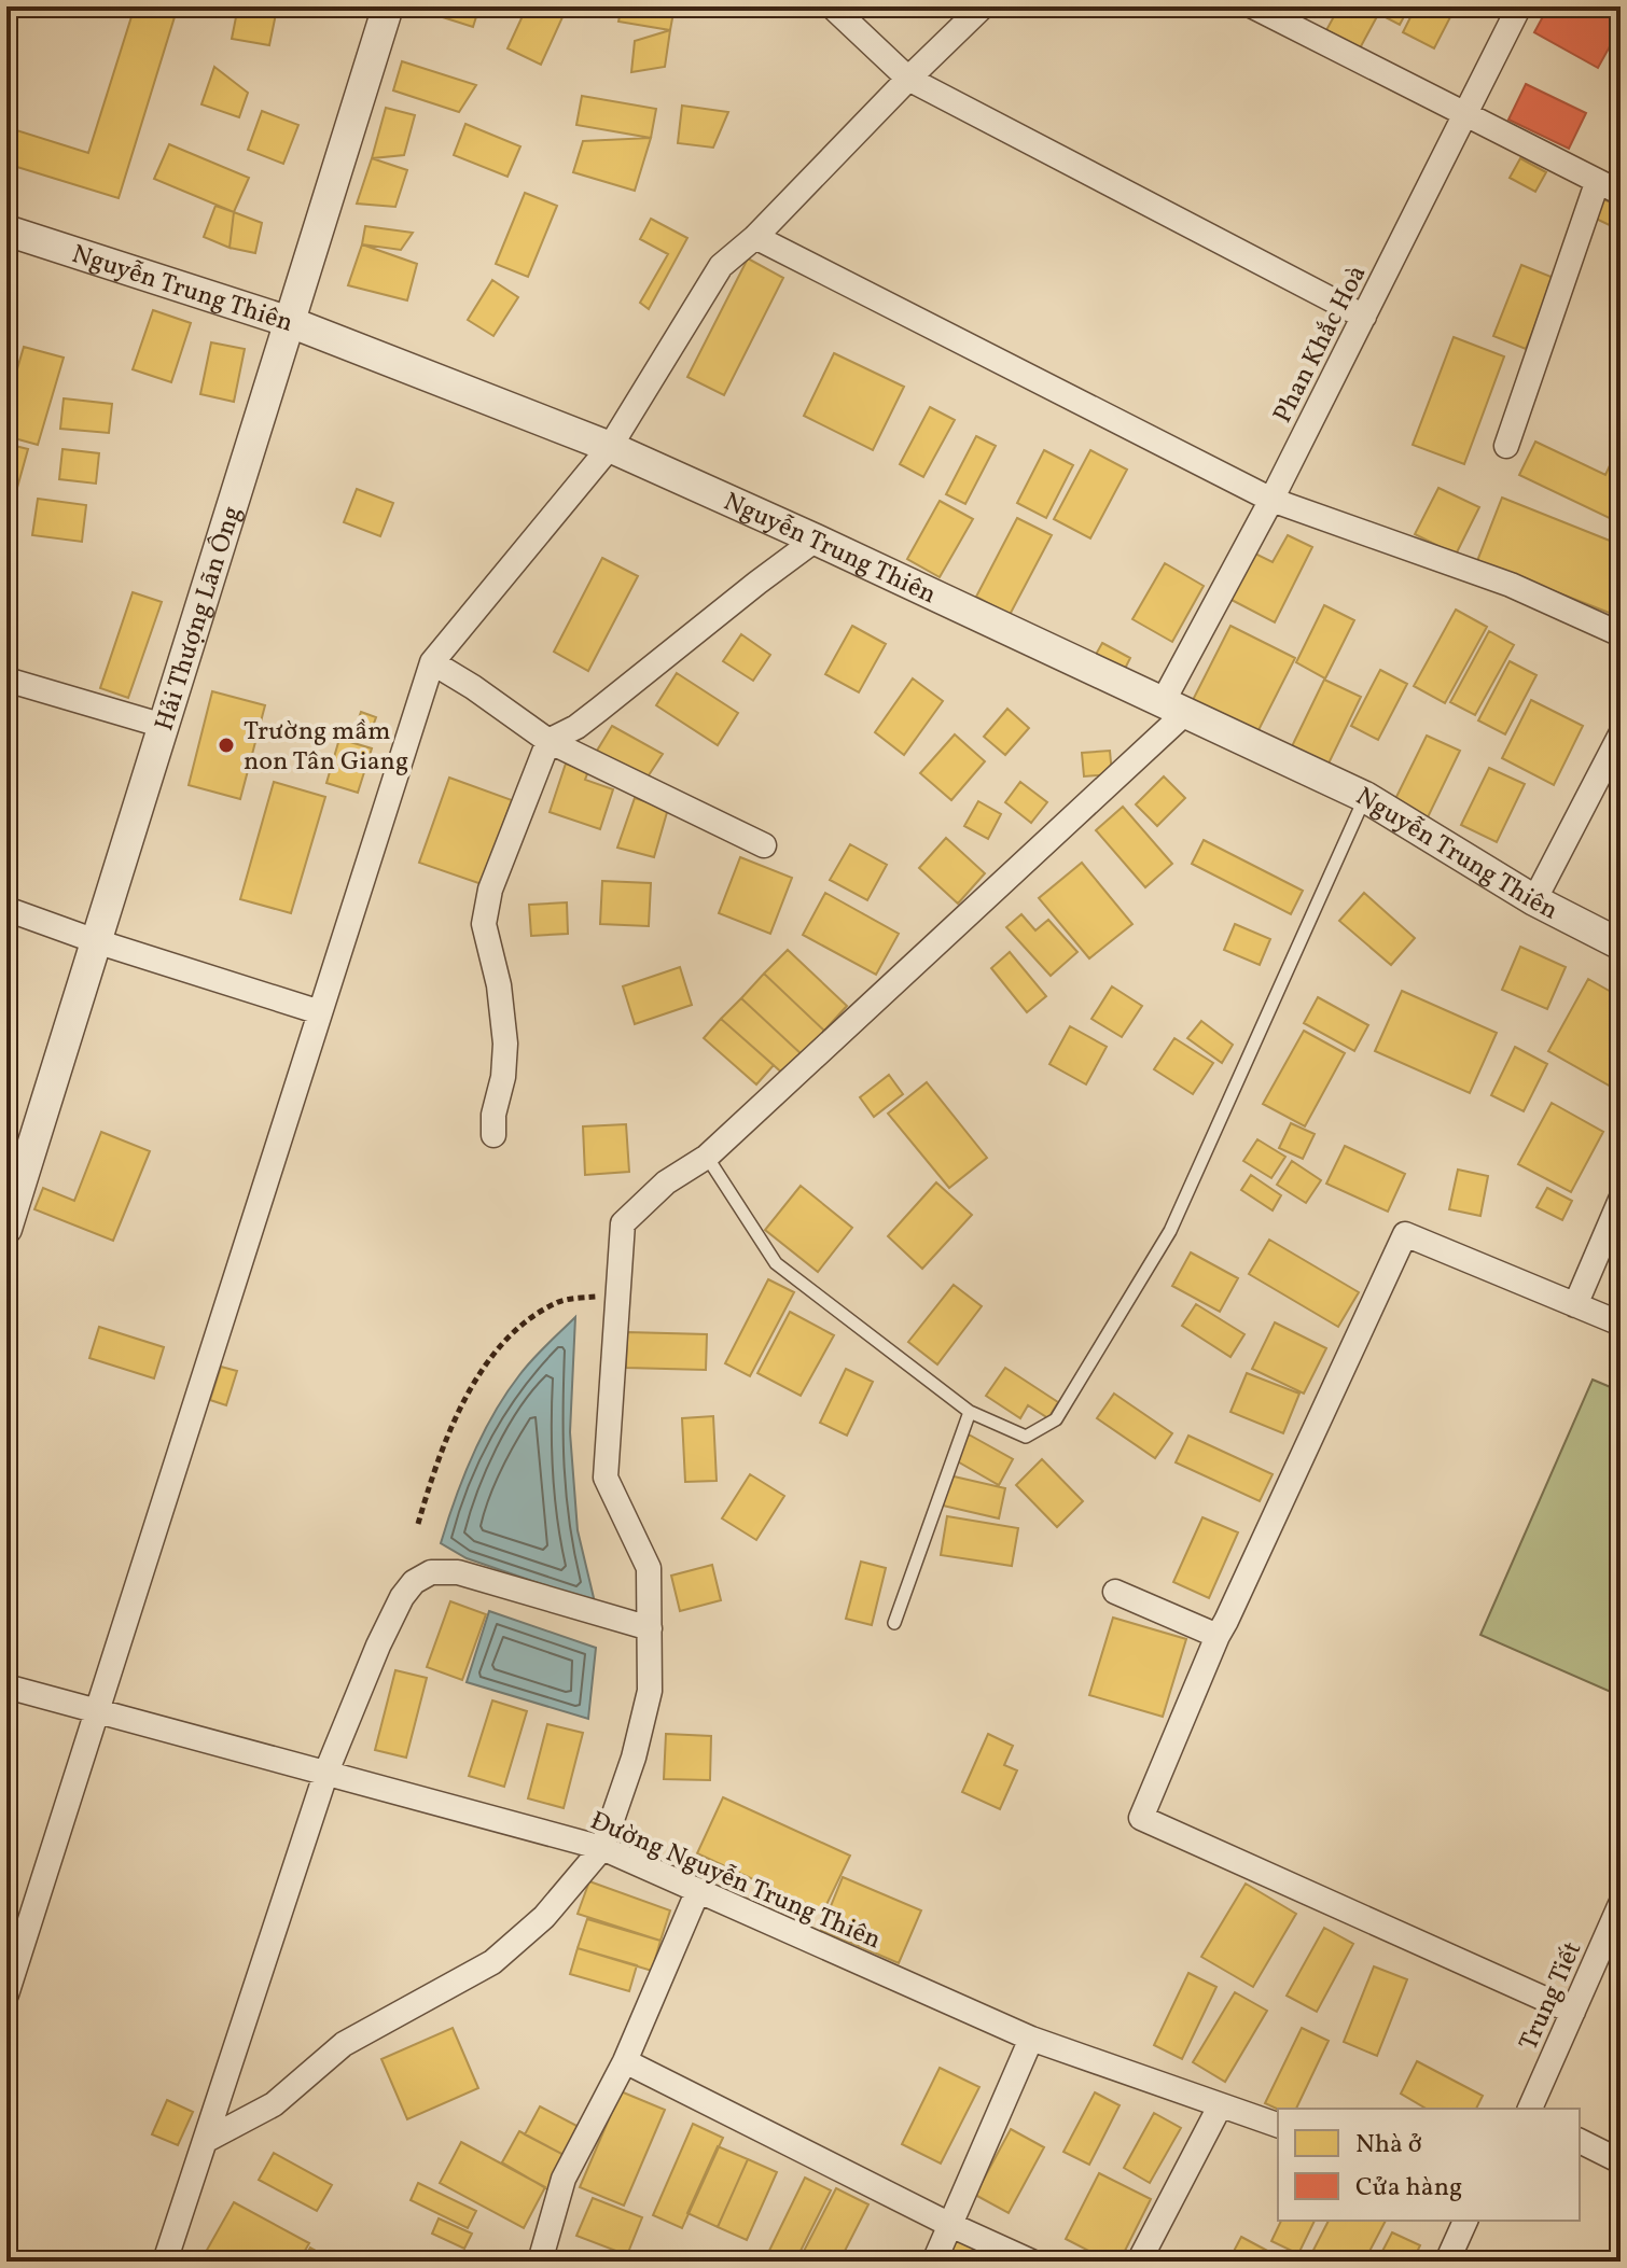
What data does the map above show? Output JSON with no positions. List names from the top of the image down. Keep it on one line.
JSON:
{"streets":{"street":["Nguyễn Trung Thiên","Phan Khắc Hoà","Hải Thượng Lãn Ông","Đường Nguyễn Trung Thiên","Trung Tiết"]},"crossings":[["Nguyễn Trung Thiên","Phan Khắc Hoà"],["Nguyễn Trung Thiên","Hải Thượng Lãn Ông"],["Phan Khắc Hoà","Đường Nguyễn Trung Thiên"]],"places":["Trường mầm non Tân Giang"],"legend":["Nhà ở","Cửa hàng"]}
